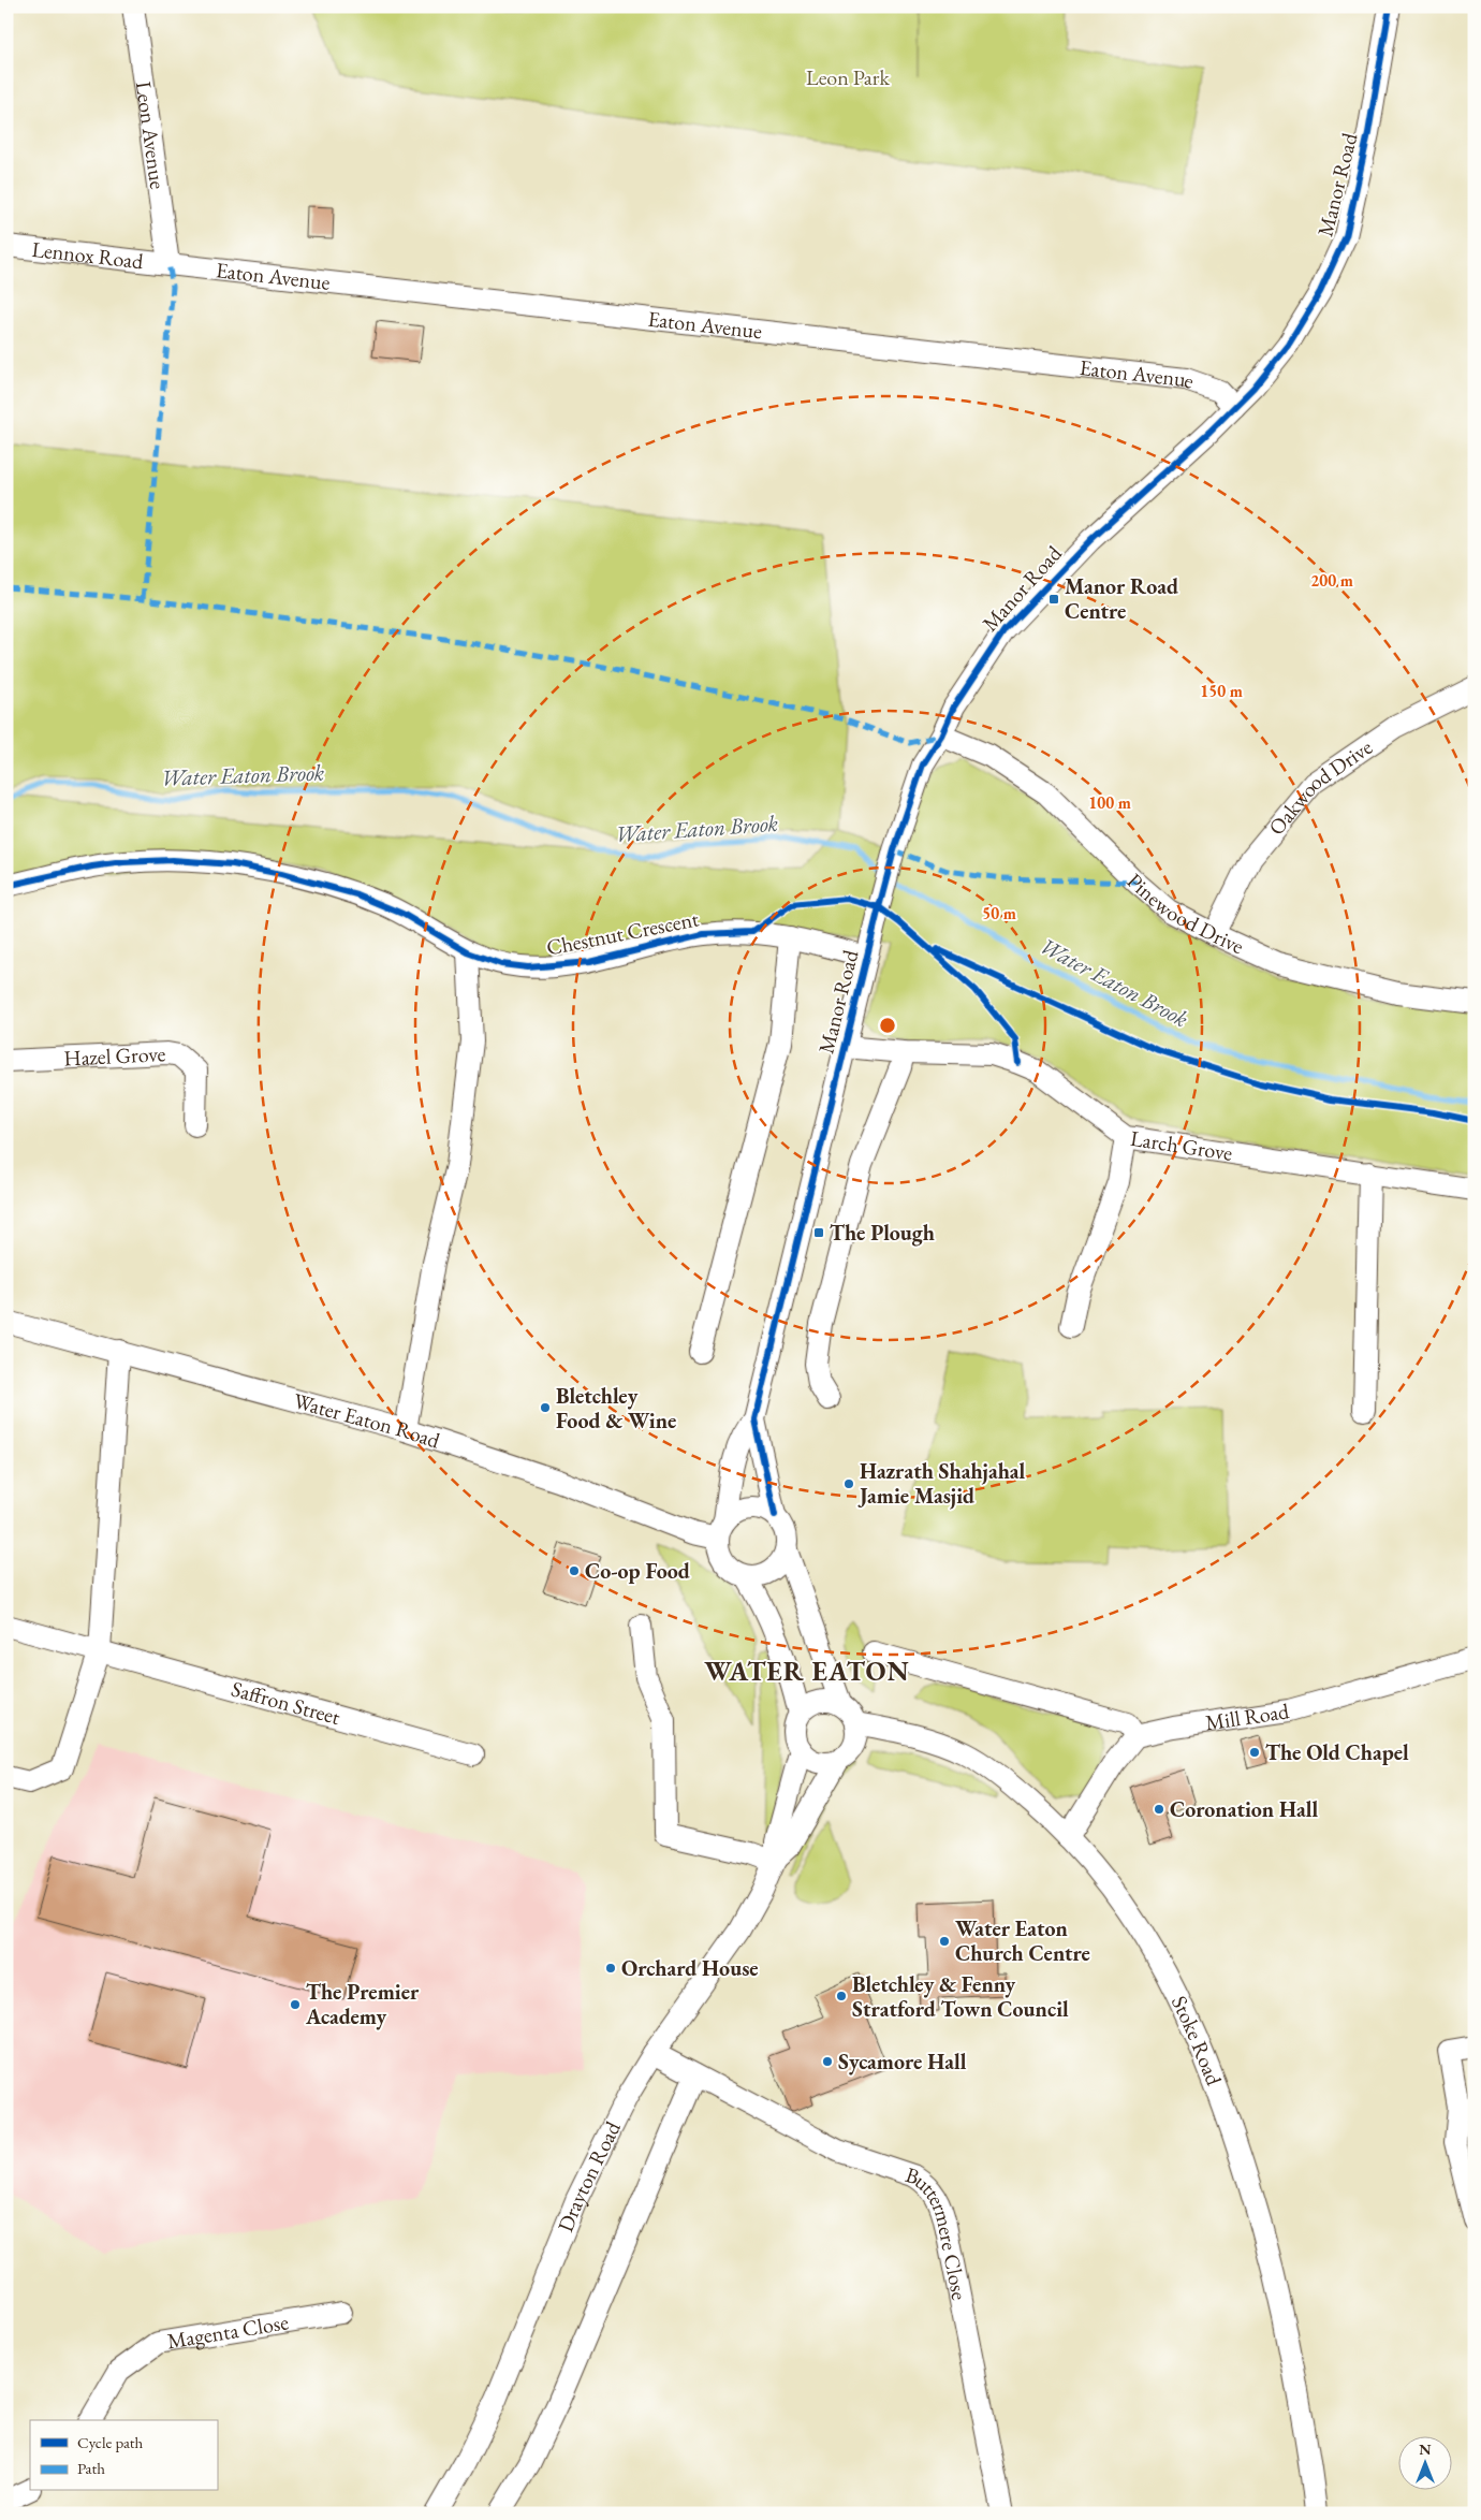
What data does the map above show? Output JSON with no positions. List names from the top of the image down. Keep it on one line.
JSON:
{"streets":{"street":["Leon Avenue","Manor Road","Lennox Road","Eaton Avenue","Oakwood Drive","Pinewood Drive","Chestnut Crescent","Hazel Grove","Larch Grove","Water Eaton Road","Saffron Street","Mill Road","Stoke Road","Drayton Road","Buttermere Close","Magenta Close"]},"crossings":[["Leon Avenue","Lennox Road"],["Leon Avenue","Eaton Avenue"],["Manor Road","Eaton Avenue"],["Manor Road","Pinewood Drive"],["Manor Road","Chestnut Crescent"],["Manor Road","Larch Grove"],["Manor Road","Water Eaton Road"],["Lennox Road","Eaton Avenue"],["Oakwood Drive","Pinewood Drive"],["Stoke Road","Drayton Road"],["Drayton Road","Buttermere Close"]],"districts":["WATER EATON"],"water":["Water Eaton Brook"],"parks":["Leon Park"],"places":{"transit":["Manor Road Centre","The Plough"],"other":["Bletchley Food & Wine","Hazrath Shahjahal Jamie Masjid","Co-op Food","The Old Chapel","Coronation Hall","Water Eaton Church Centre","Orchard House","Bletchley & Fenny Stratford Town Council","The Premier Academy","Sycamore Hall"]},"legend":["Cycle path","Path"],"north":"top","rings":["200 m","150 m","100 m","50 m"]}
